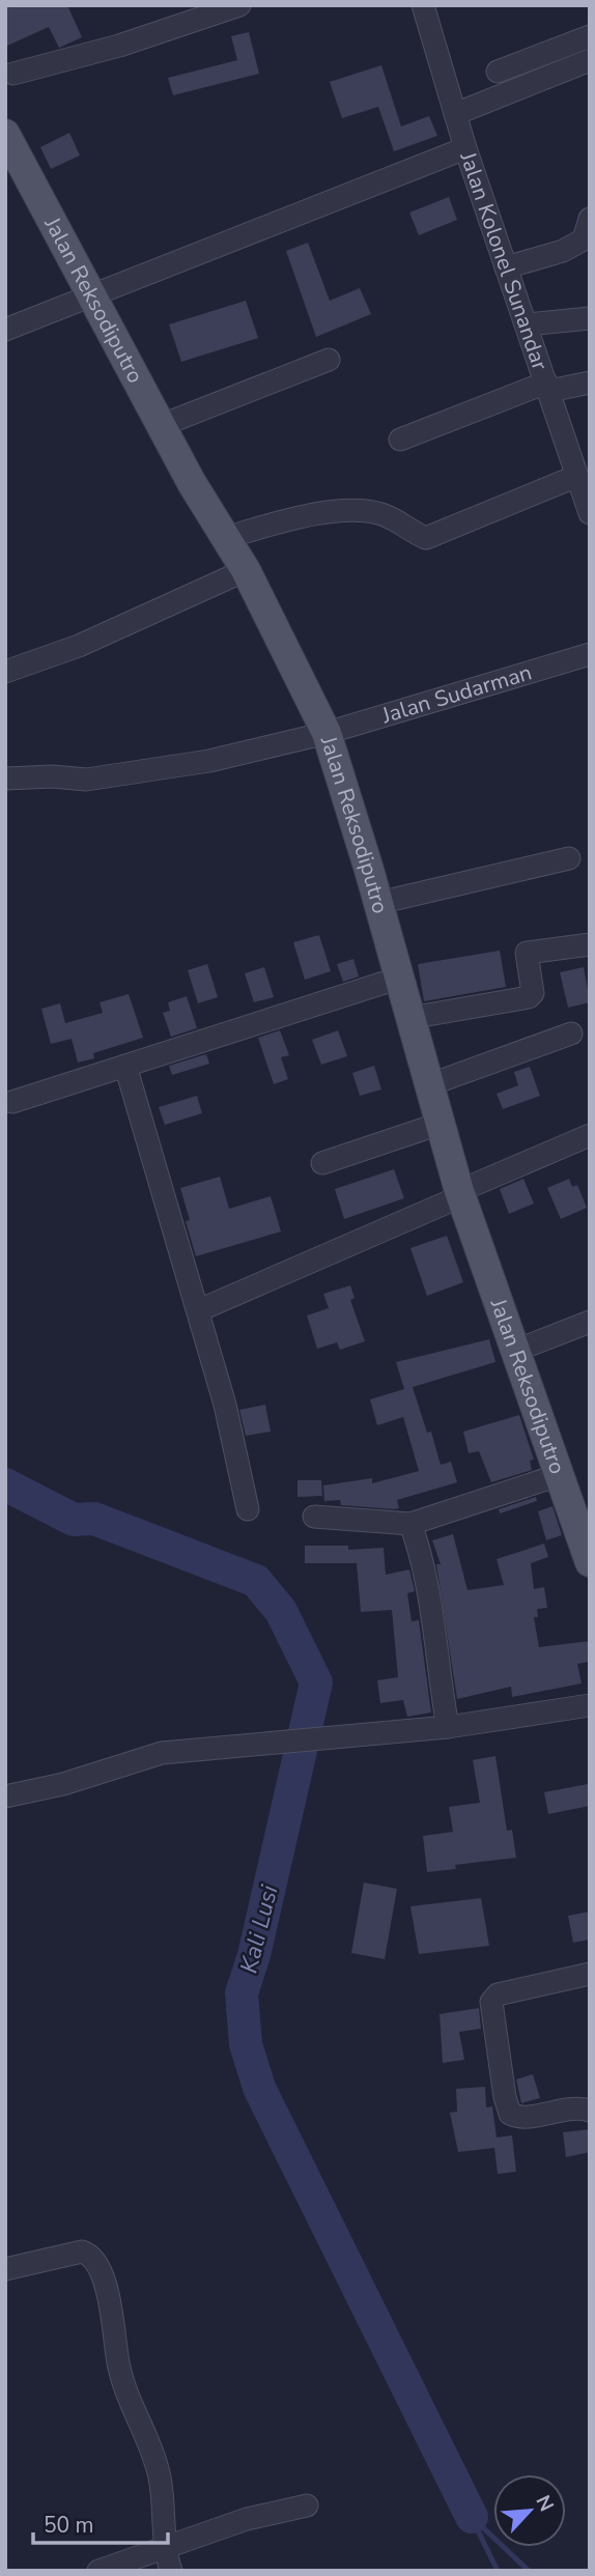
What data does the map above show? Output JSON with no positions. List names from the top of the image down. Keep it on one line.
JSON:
{"streets":{"main road":["Jalan Reksodiputro"],"street":["Jalan Kolonel Sunandar","Jalan Sudarman"]},"crossings":[["Jalan Reksodiputro","Jalan Sudarman"]],"water":["Kali Lusi"],"scale_bar":"50 m","north":"top right"}
